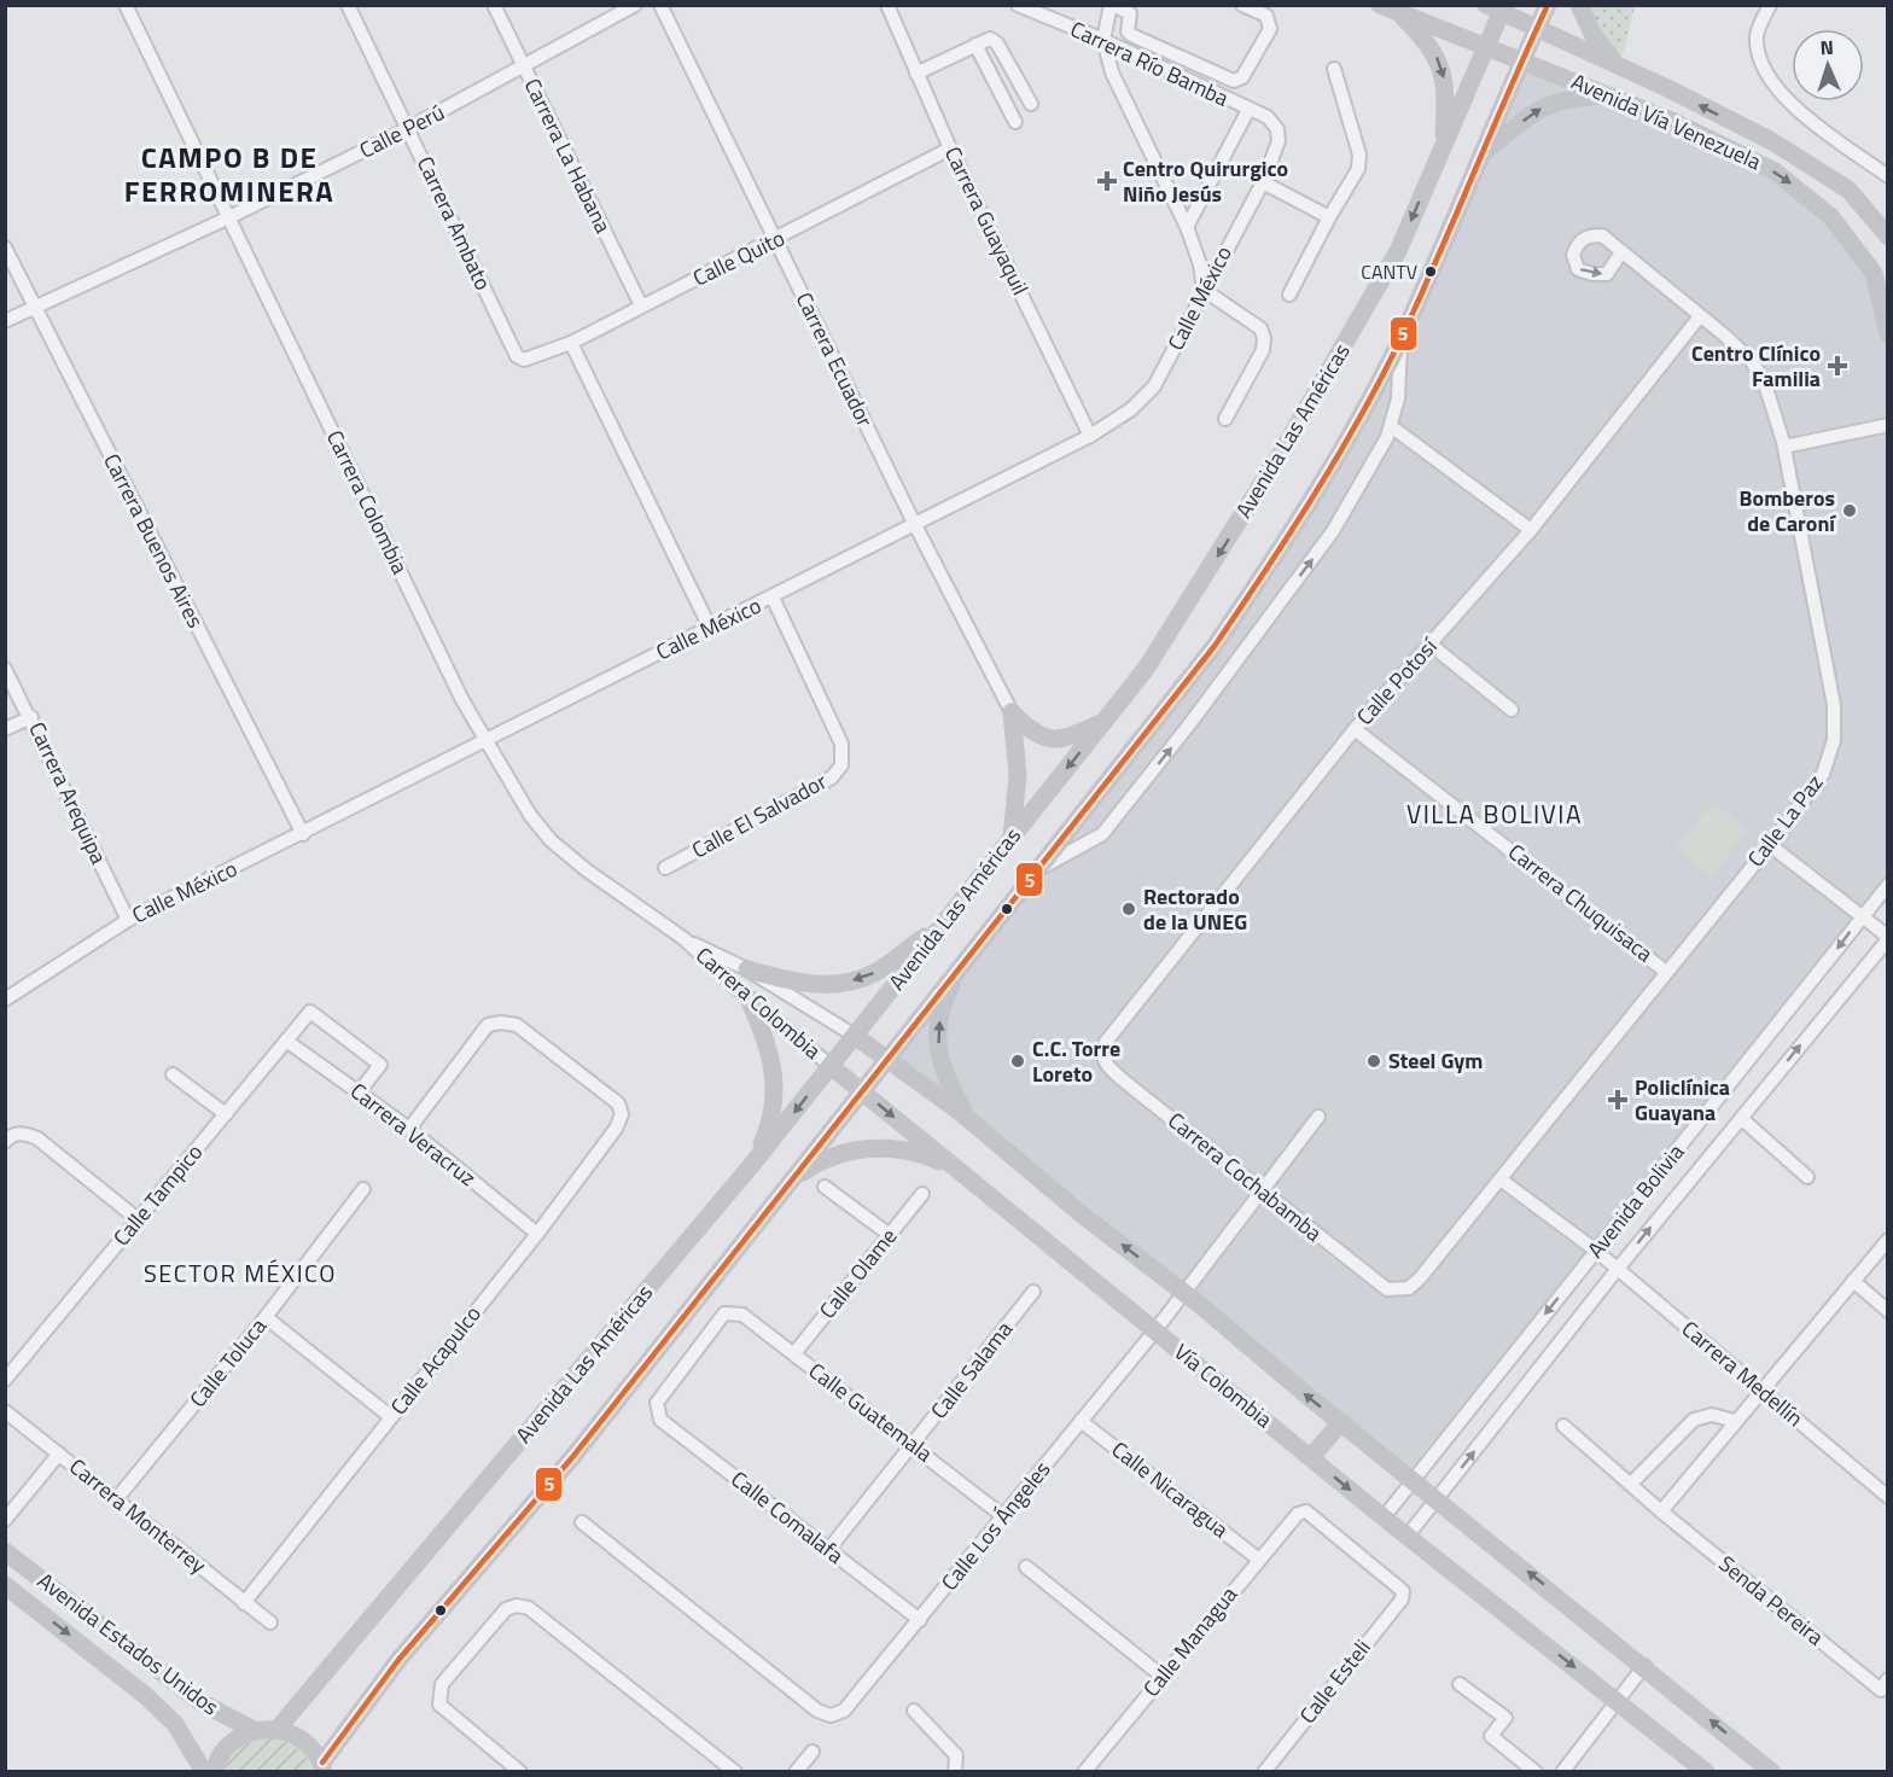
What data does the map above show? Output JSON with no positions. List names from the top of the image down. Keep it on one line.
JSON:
{"streets":{"main road":["Avenida Vía Venezuela","Avenida Las Américas","Vía Colombia","Avenida Estados Unidos"],"street":["Carrera Río Bamba","Calle Perú","Carrera La Habana","Carrera Guayaquil","Carrera Ambato","Calle Quito","Calle México","Carrera Ecuador","Carrera Colombia","Carrera Buenos Aires","Calle Potosí","Carrera Arequipa","Calle El Salvador","Calle La Paz","Carrera Chuquisaca","Carrera Veracruz","Carrera Cochabamba","Calle Tampico","Avenida Bolivia","Calle Olame","Calle Acapulco","Calle Toluca","Calle Salama","Carrera Medellín","Calle Guatemala","Calle Nicaragua","Carrera Monterrey","Calle Comalafa","Calle Los Ángeles","Senda Pereira","Calle Managua","Calle Esteli"]},"crossings":[["Carrera Río Bamba","Calle México"],["Avenida Vía Venezuela","Avenida Las Américas"],["Calle Perú","Carrera La Habana"],["Calle Perú","Carrera Ambato"],["Calle Perú","Carrera Colombia"],["Calle Perú","Carrera Buenos Aires"],["Carrera La Habana","Calle Quito"],["Carrera Guayaquil","Calle Quito"],["Carrera Guayaquil","Calle México"],["Carrera Ambato","Calle Quito"],["Calle Quito","Carrera Ecuador"],["Calle México","Carrera Ecuador"],["Calle México","Carrera Colombia"],["Calle México","Carrera Buenos Aires"],["Calle México","Carrera Arequipa"],["Calle México","Calle El Salvador"],["Avenida Las Américas","Carrera Colombia"],["Avenida Las Américas","Vía Colombia"],["Carrera Colombia","Vía Colombia"],["Calle Potosí","Calle La Paz"],["Calle Potosí","Carrera Chuquisaca"],["Calle Potosí","Carrera Cochabamba"],["Calle La Paz","Carrera Chuquisaca"],["Calle La Paz","Carrera Cochabamba"],["Calle La Paz","Carrera Medellín"],["Carrera Veracruz","Calle Tampico"],["Carrera Veracruz","Calle Acapulco"],["Carrera Cochabamba","Calle Los Ángeles"],["Avenida Bolivia","Carrera Medellín"],["Avenida Bolivia","Vía Colombia"],["Calle Olame","Calle Guatemala"],["Calle Acapulco","Carrera Monterrey"],["Calle Toluca","Carrera Monterrey"],["Calle Salama","Calle Guatemala"],["Calle Salama","Calle Comalafa"],["Vía Colombia","Calle Los Ángeles"],["Calle Guatemala","Calle Comalafa"],["Calle Guatemala","Calle Los Ángeles"],["Calle Nicaragua","Calle Los Ángeles"],["Calle Nicaragua","Calle Managua"],["Calle Comalafa","Calle Los Ángeles"],["Calle Managua","Calle Esteli"]],"districts":["CAMPO B DE FERROMINERA","VILLA BOLIVIA","SECTOR MÉXICO"],"places":{"health":["Centro Quirurgico Niño Jesús","Centro Clínico Familia","Policlínica Guayana"],"other":["CANTV","Bomberos de Caroní","Rectorado de la UNEG","C.C. Torre Loreto","Steel Gym"]},"lines":["transit line 5"],"north":"top"}
